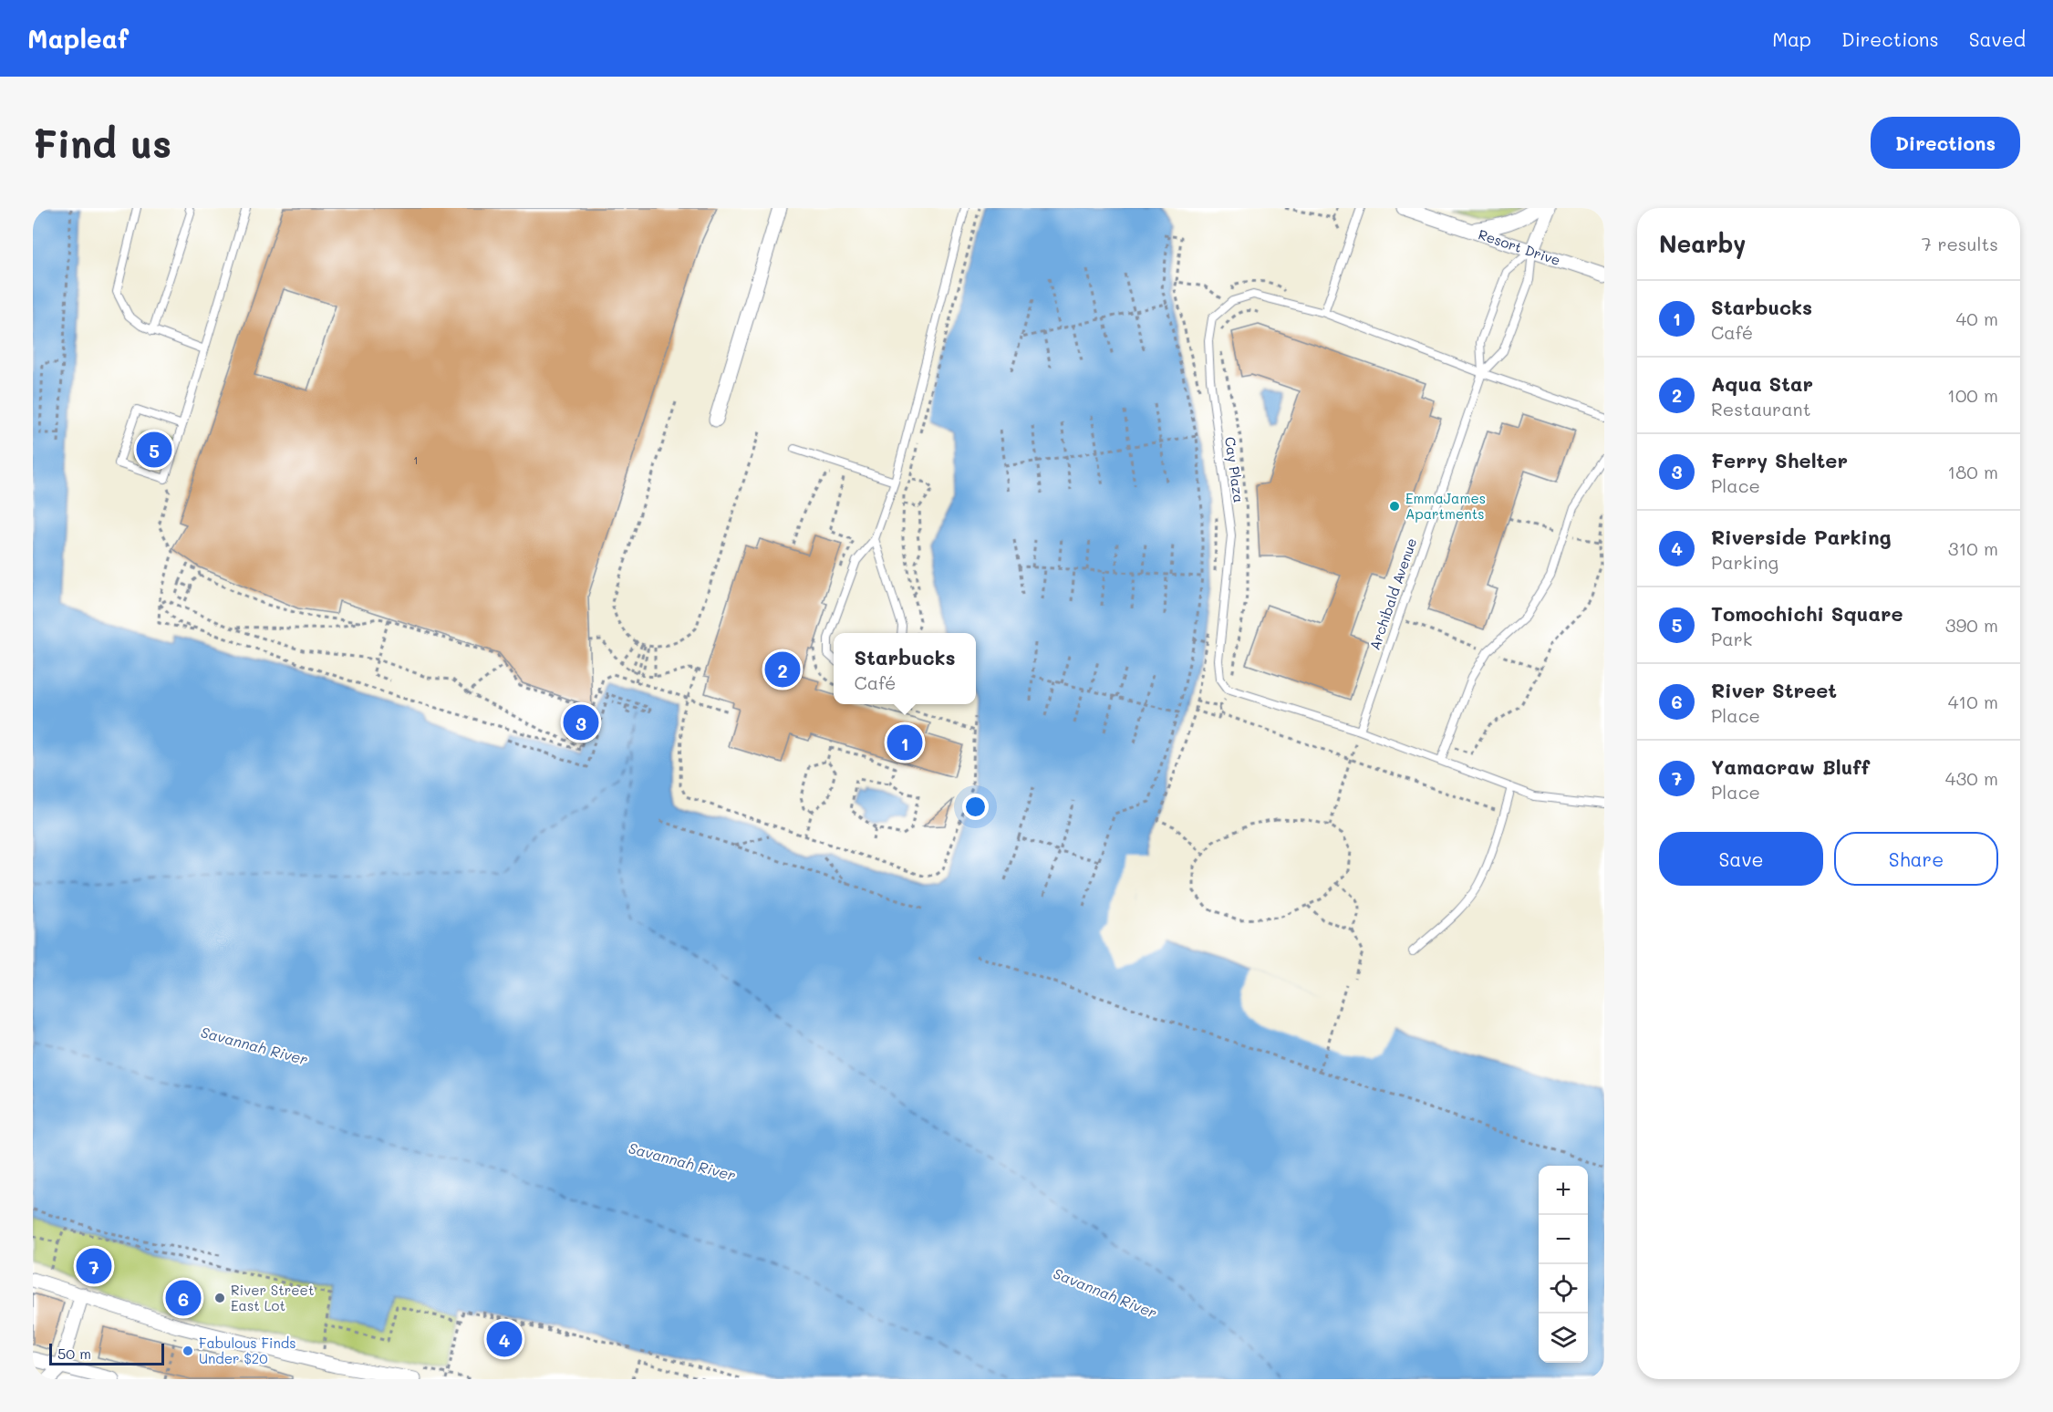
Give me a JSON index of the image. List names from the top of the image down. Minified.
{"streets":{"street":["Resort Drive"],"lane":["Cay Plaza","Archibald Avenue"]},"crossings":[["Resort Drive","Archibald Avenue"],["Cay Plaza","Archibald Avenue"]],"water":["Savannah River"],"places":["EmmaJames Apartments","River Street East Lot","Fabulous Finds Under $20"],"house_numbers":["1"],"scale_bar":"50 m","page":{"header":"Mapleaf","nav":["Map","Directions","Saved"],"buttons":["Directions",["Save","Share"]],"title":"Find us","heading":["Nearby","7 results"],"list":[{"mark":"1","name":"Starbucks","note":"Café","value":"40 m"},{"mark":"2","name":"Aqua Star","note":"Restaurant","value":"100 m"},{"mark":"3","name":"Ferry Shelter","note":"Place","value":"180 m"},{"mark":"4","name":"Riverside Parking","note":"Parking","value":"310 m"},{"mark":"5","name":"Tomochichi Square","note":"Park","value":"390 m"},{"mark":"6","name":"River Street","note":"Place","value":"410 m"},{"mark":"7","name":"Yamacraw Bluff","note":"Place","value":"430 m"}],"pins":["5","2","3","1","7","6","4"],"popup":["Starbucks","Café"],"map_buttons":["+","−"],"scale":"50 m"}}
